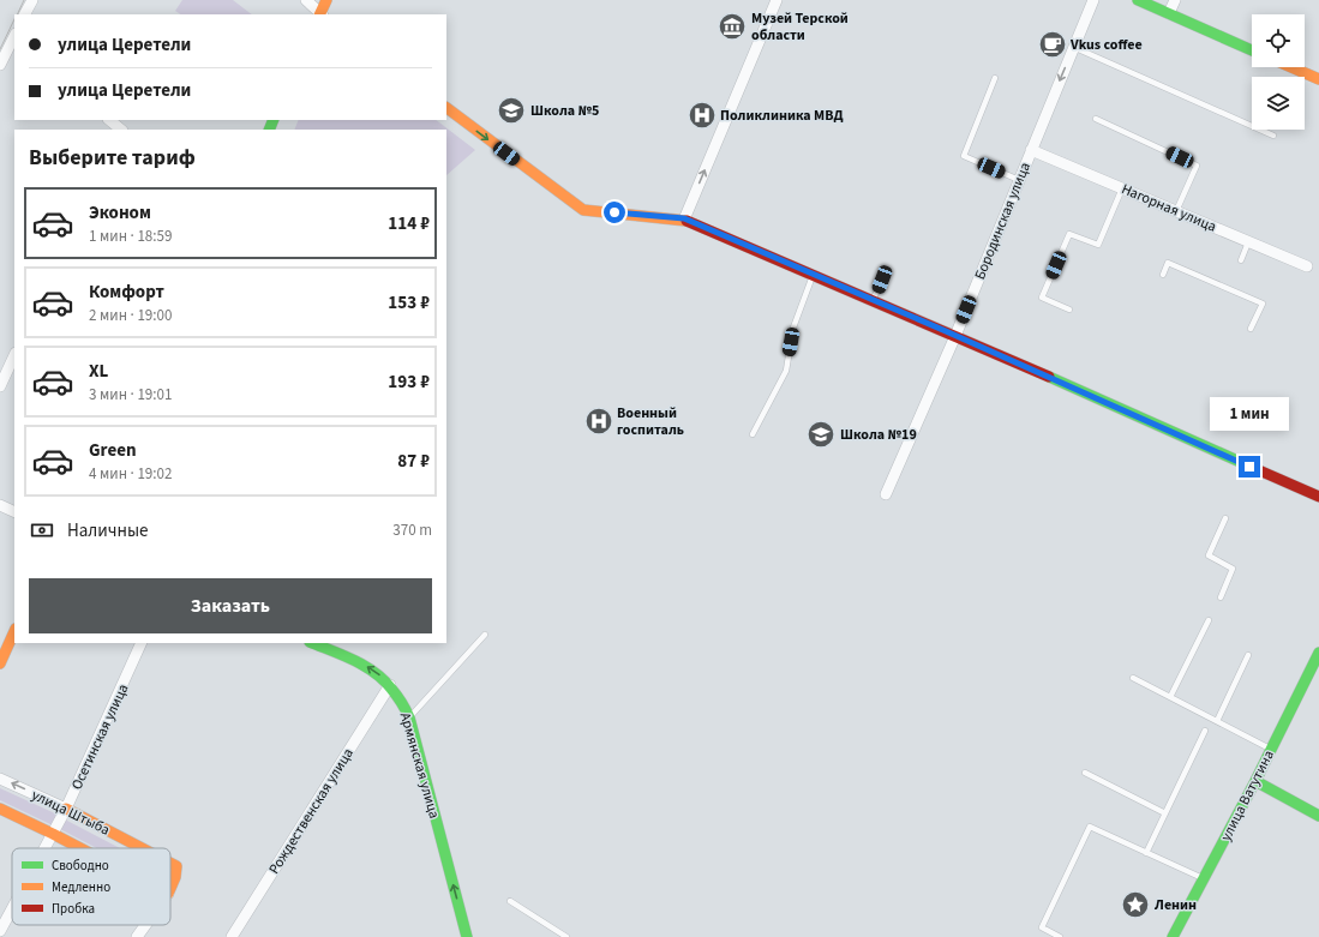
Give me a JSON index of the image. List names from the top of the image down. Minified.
{"streets":{"street":["Нагорная улица","Бородинская улица","Осетинская улица","Армянская улица","улица Ватутина","Рождественская улица","улица Штыба"]},"crossings":[["Нагорная улица","Бородинская улица"],["Осетинская улица","улица Штыба"],["Армянская улица","Рождественская улица"]],"one_way":["Армянская улица"],"places":{"museum":["Музей Терской области"],"cafe":["Vkus coffee"],"school or university":["Школа №5","Школа №19"],"hospital":["Поликлиника МВД","Военный госпиталь"],"place":["Ленин"]},"legend":["Свободно","Медленно","Пробка"],"page":{"banner":["улица Церетели","улица Церетели"],"heading":"Выберите тариф","list":[{"name":"Эконом","note":"1 мин · 18:59","value":"114 ₽"},{"name":"Комфорт","note":"2 мин · 19:00","value":"153 ₽"},{"name":"XL","note":"3 мин · 19:01","value":"193 ₽"},{"name":"Green","note":"4 мин · 19:02","value":"87 ₽"}],"bubble":"1 мин","pay":["Наличные","370 m"],"buttons":"Заказать"}}
